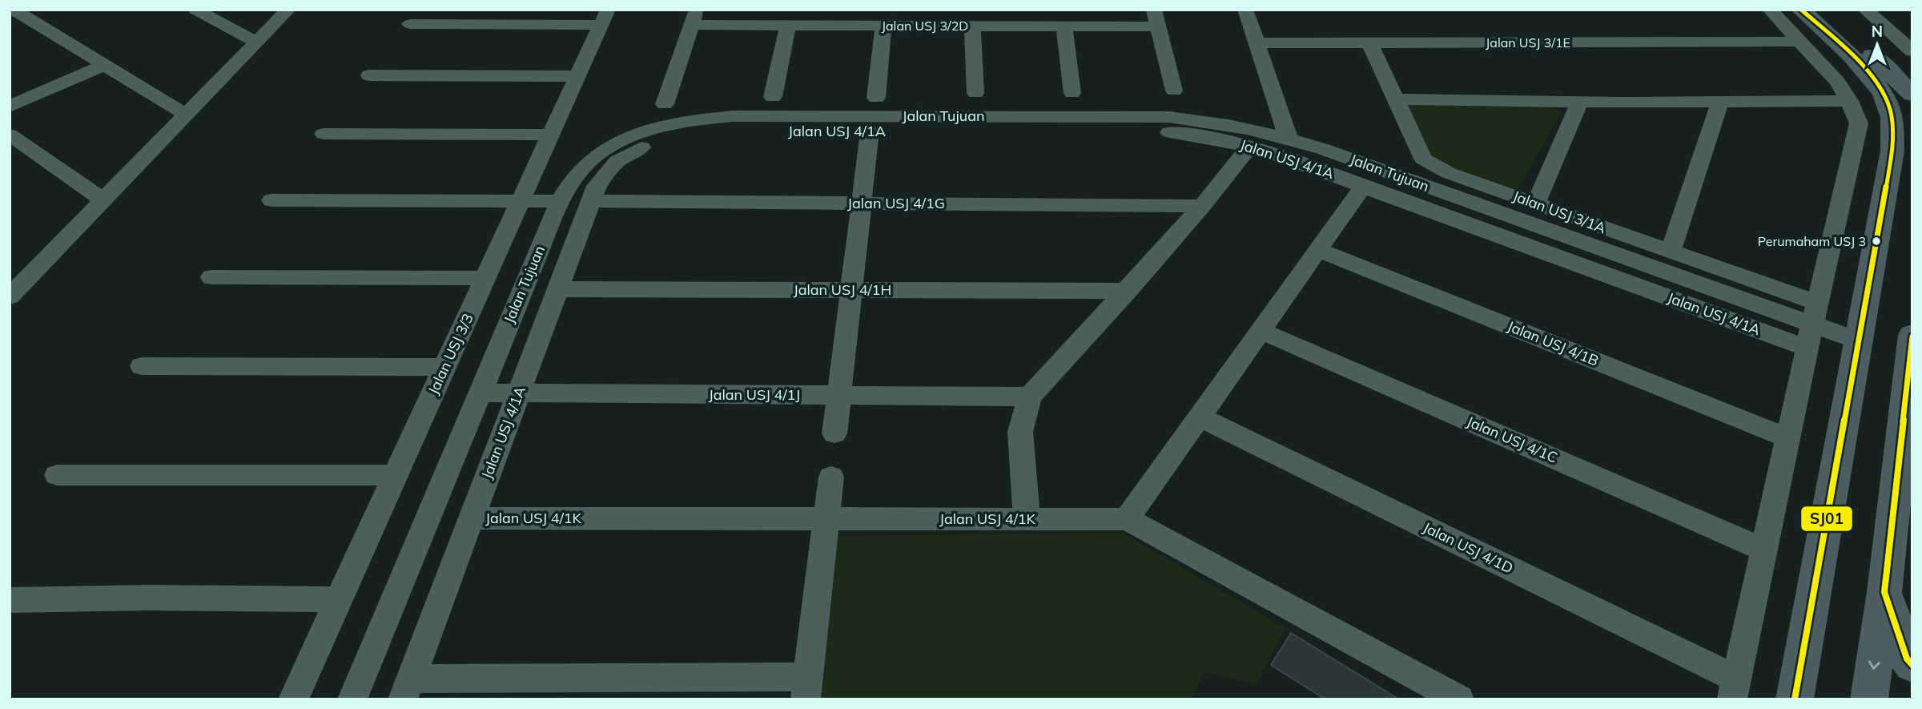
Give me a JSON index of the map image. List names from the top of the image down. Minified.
{"streets":{"street":["Jalan USJ 3/2D","Jalan USJ 3/1E","Jalan Tujuan","Jalan USJ 4/1A","Jalan USJ 4/1G","Jalan USJ 3/1A","Jalan USJ 4/1H","Jalan USJ 4/1B","Jalan USJ 3/3","Jalan USJ 4/1J","Jalan USJ 4/1C","Jalan USJ 4/1K","Jalan USJ 4/1D"]},"crossings":[["Jalan USJ 3/1E","Jalan USJ 3/1A"],["Jalan Tujuan","Jalan USJ 4/1A"],["Jalan Tujuan","Jalan USJ 3/1A"],["Jalan Tujuan","Jalan USJ 4/1J"],["Jalan USJ 4/1A","Jalan USJ 4/1G"],["Jalan USJ 4/1A","Jalan USJ 3/1A"],["Jalan USJ 4/1A","Jalan USJ 4/1H"],["Jalan USJ 4/1A","Jalan USJ 4/1J"],["Jalan USJ 4/1A","Jalan USJ 4/1K"]],"places":["Perumaham USJ 3"],"lines":["transit line SJ01"],"north":"top"}
